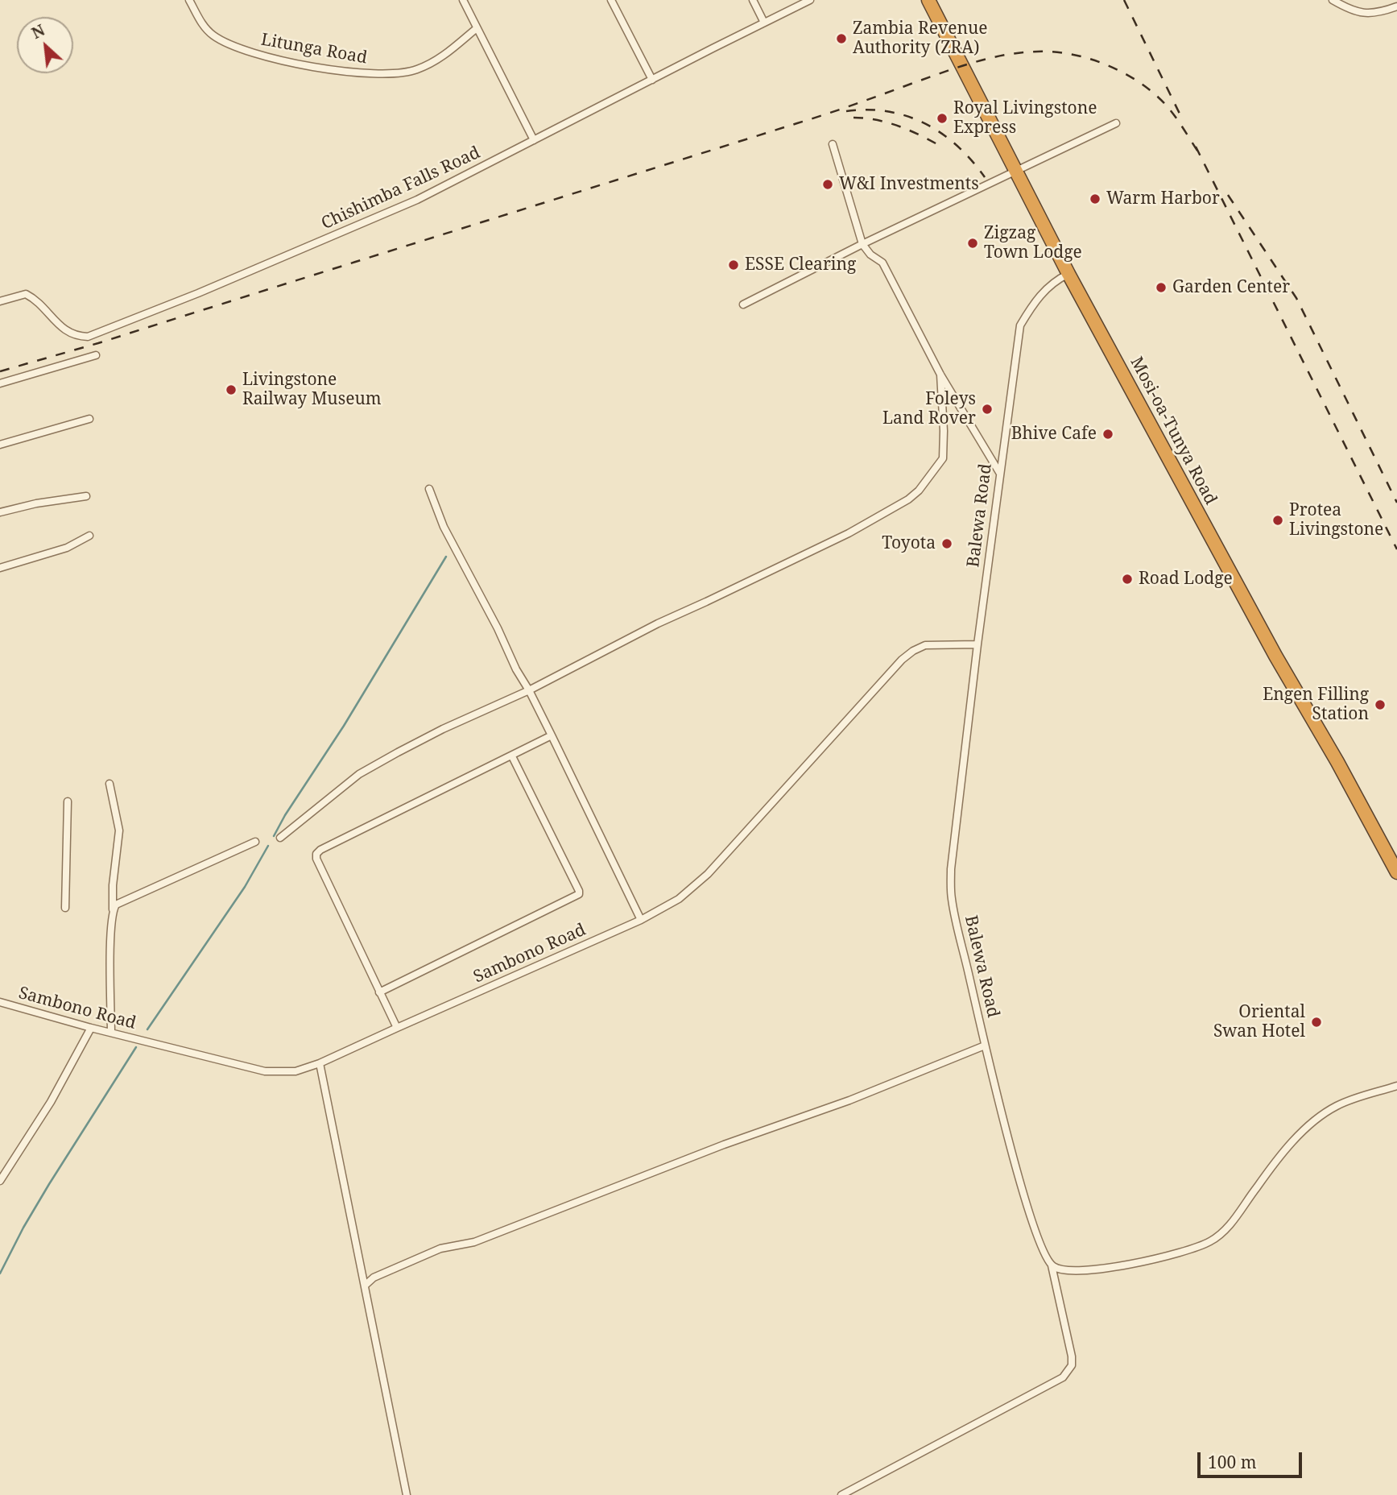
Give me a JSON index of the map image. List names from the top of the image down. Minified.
{"streets":{"highway":["Mosi-oa-Tunya Road"],"street":["Litunga Road","Chishimba Falls Road","Balewa Road","Sambono Road"]},"crossings":[["Mosi-oa-Tunya Road","Balewa Road"],["Balewa Road","Sambono Road"]],"places":["Zambia Revenue Authority (ZRA)","Royal Livingstone Express","W&I Investments","Warm Harbor","Zigzag Town Lodge","ESSE Clearing","Garden Center","Livingstone Railway Museum","Foleys Land Rover","Bhive Cafe","Protea Livingstone","Toyota","Road Lodge","Engen Filling Station","Oriental Swan Hotel"],"scale_bar":"100 m","north":"top left"}
